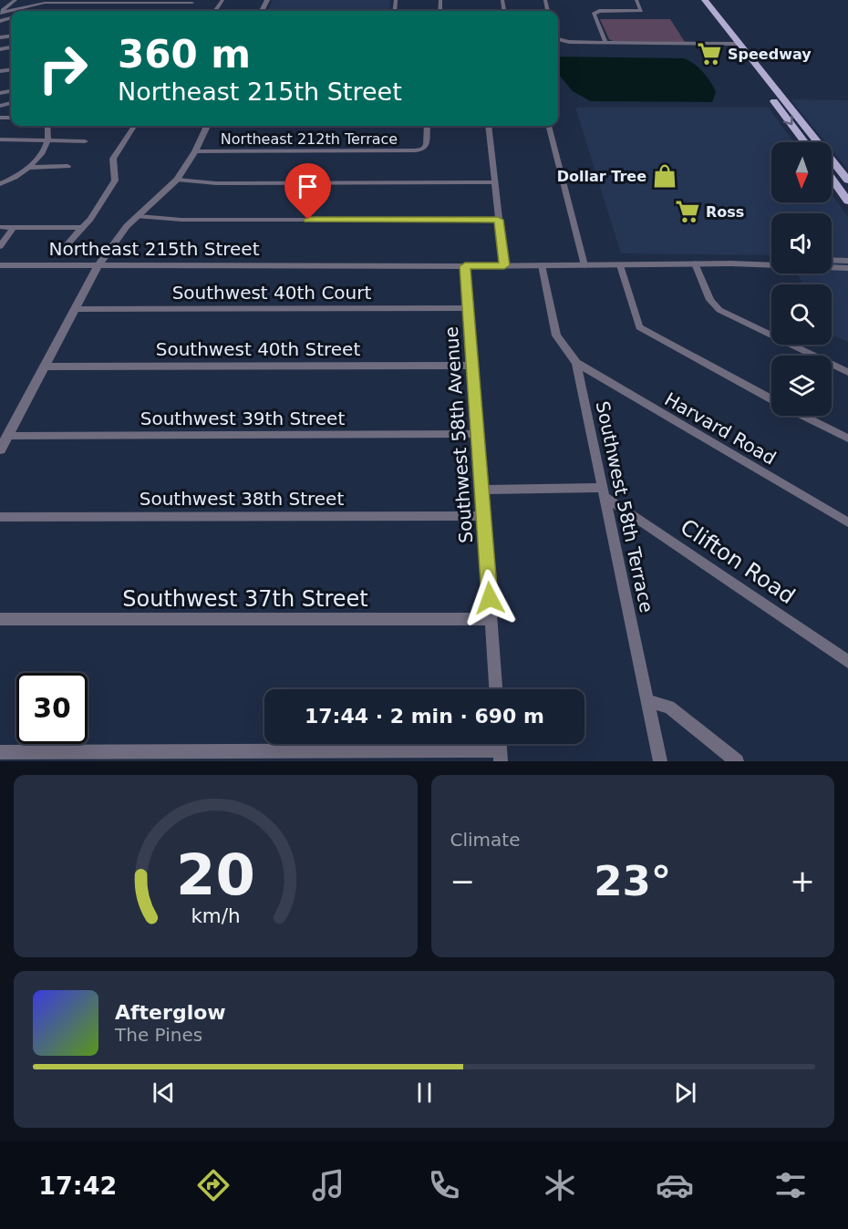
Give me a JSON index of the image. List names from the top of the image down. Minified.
{"streets":{"street":["Northeast 212th Terrace","Northeast 215th Street","Southwest 40th Court","Southwest 40th Street","Southwest 39th Street","Harvard Road","Southwest 58th Avenue","Southwest 38th Street","Southwest 58th Terrace","Clifton Road","Southwest 37th Street"]},"crossings":[["Northeast 215th Street","Southwest 58th Avenue"],["Northeast 215th Street","Southwest 58th Terrace"],["Southwest 40th Court","Southwest 58th Avenue"],["Southwest 40th Street","Southwest 58th Avenue"],["Southwest 39th Street","Southwest 58th Avenue"],["Harvard Road","Southwest 58th Terrace"],["Southwest 58th Avenue","Southwest 38th Street"],["Southwest 58th Avenue","Southwest 37th Street"],["Southwest 58th Terrace","Clifton Road"]],"places":{"supermarket":["Speedway","Ross"],"shop":["Dollar Tree"]},"north":"bottom","page":{"turn":["360 m","Northeast 215th Street"],"limit":"30","trip":"17:44 · 2 min · 690 m","tile":"Climate","heat":["−","23°","+"],"song":["Afterglow","The Pines"],"tabs":"17:42","gauge":["20","km/h"]}}
